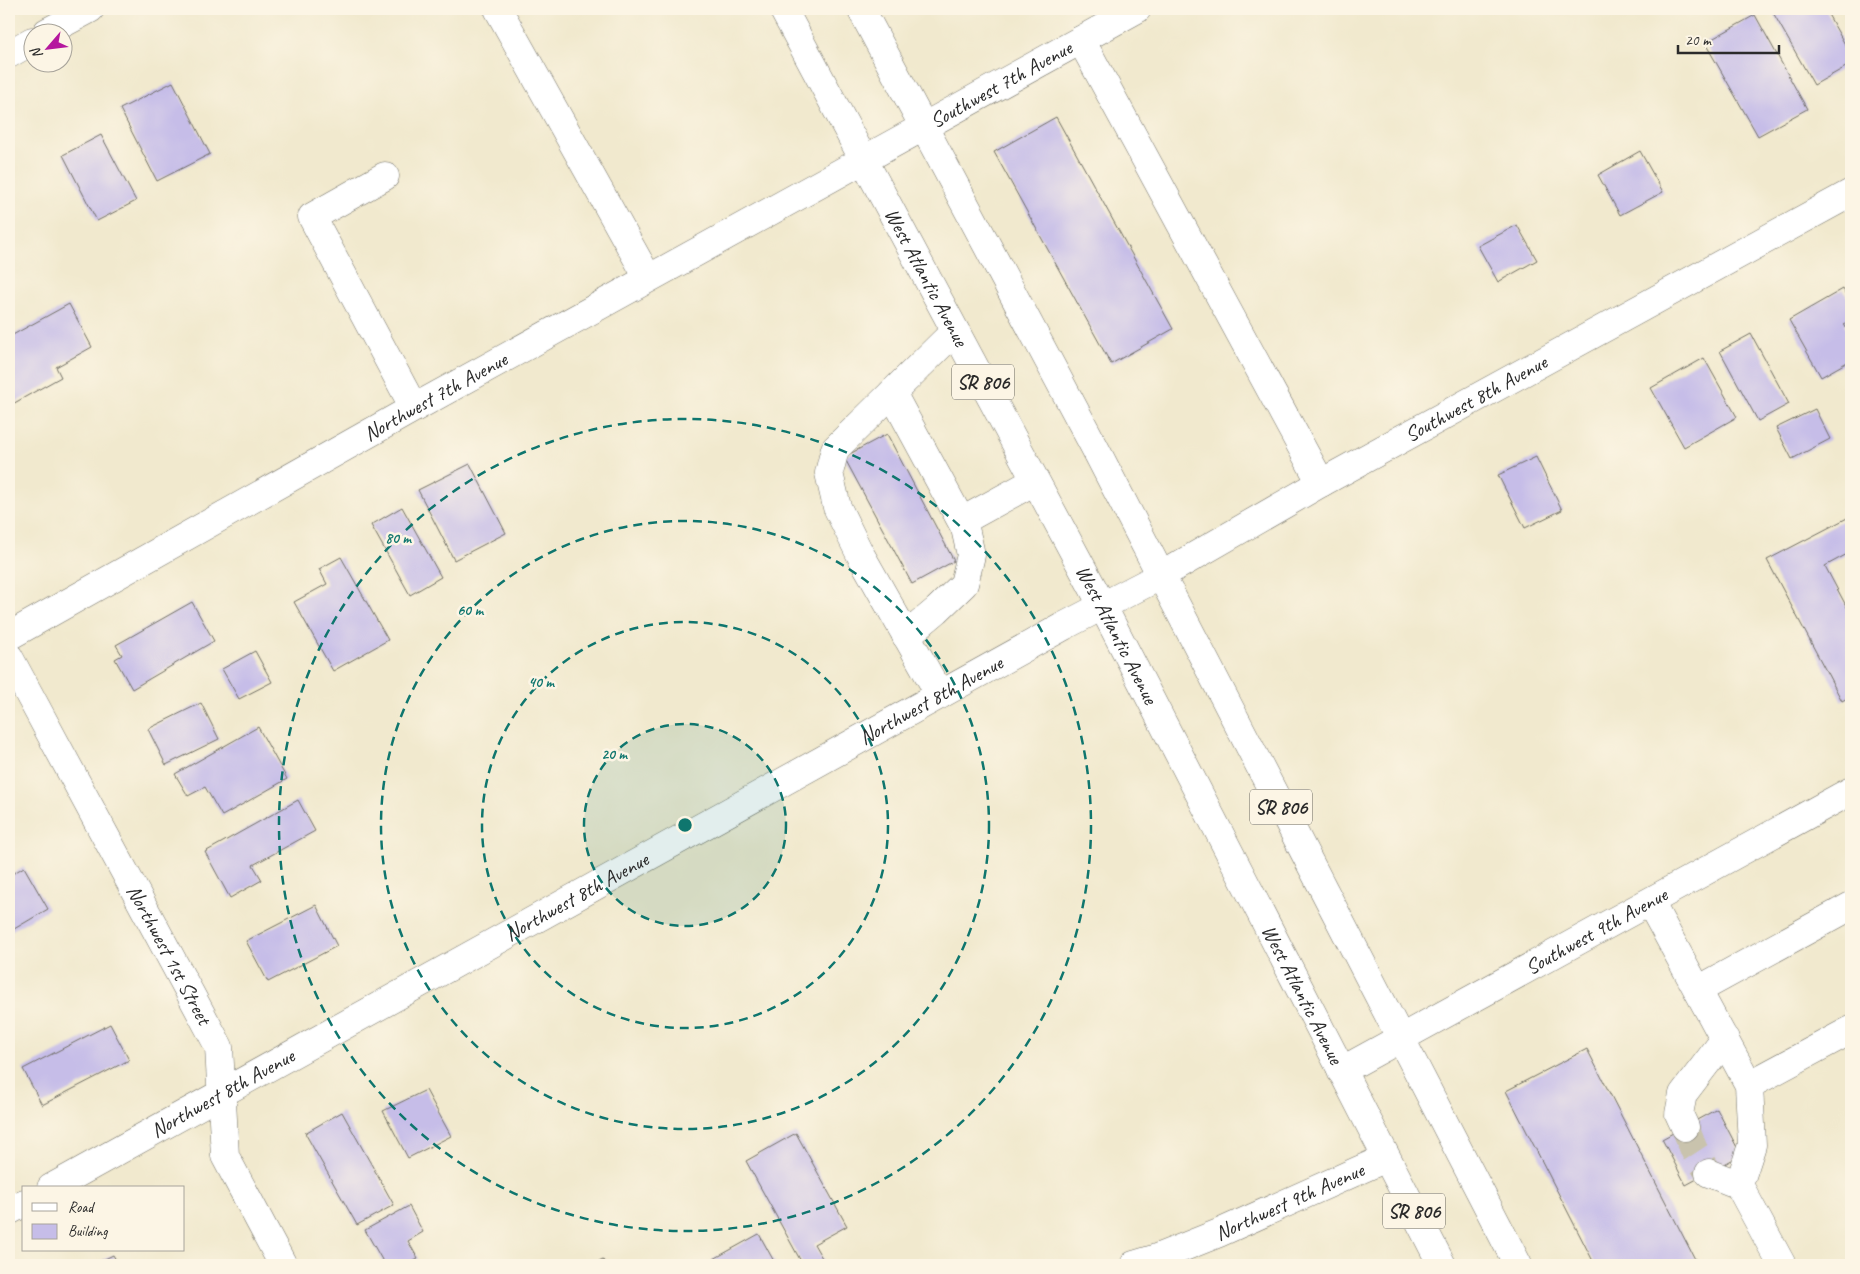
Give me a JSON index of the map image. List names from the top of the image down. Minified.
{"streets":{"street":["Southwest 7th Avenue","West Atlantic Avenue","SR 806","Northwest 7th Avenue","Southwest 8th Avenue","Northwest 8th Avenue","Southwest 9th Avenue","Northwest 1st Street","Northwest 9th Avenue"]},"crossings":[["Southwest 7th Avenue","West Atlantic Avenue"],["Southwest 7th Avenue","SR 806"],["Southwest 7th Avenue","Northwest 7th Avenue"],["West Atlantic Avenue","Northwest 7th Avenue"],["West Atlantic Avenue","Southwest 8th Avenue"],["West Atlantic Avenue","Northwest 8th Avenue"],["West Atlantic Avenue","Southwest 9th Avenue"],["West Atlantic Avenue","Northwest 9th Avenue"],["SR 806","Southwest 8th Avenue"],["SR 806","Southwest 9th Avenue"],["Southwest 8th Avenue","Northwest 8th Avenue"],["Northwest 8th Avenue","Northwest 1st Street"]],"legend":["Road","Building"],"scale_bar":"20 m","north":"bottom left","rings":["80 m","60 m","40 m","20 m"]}
